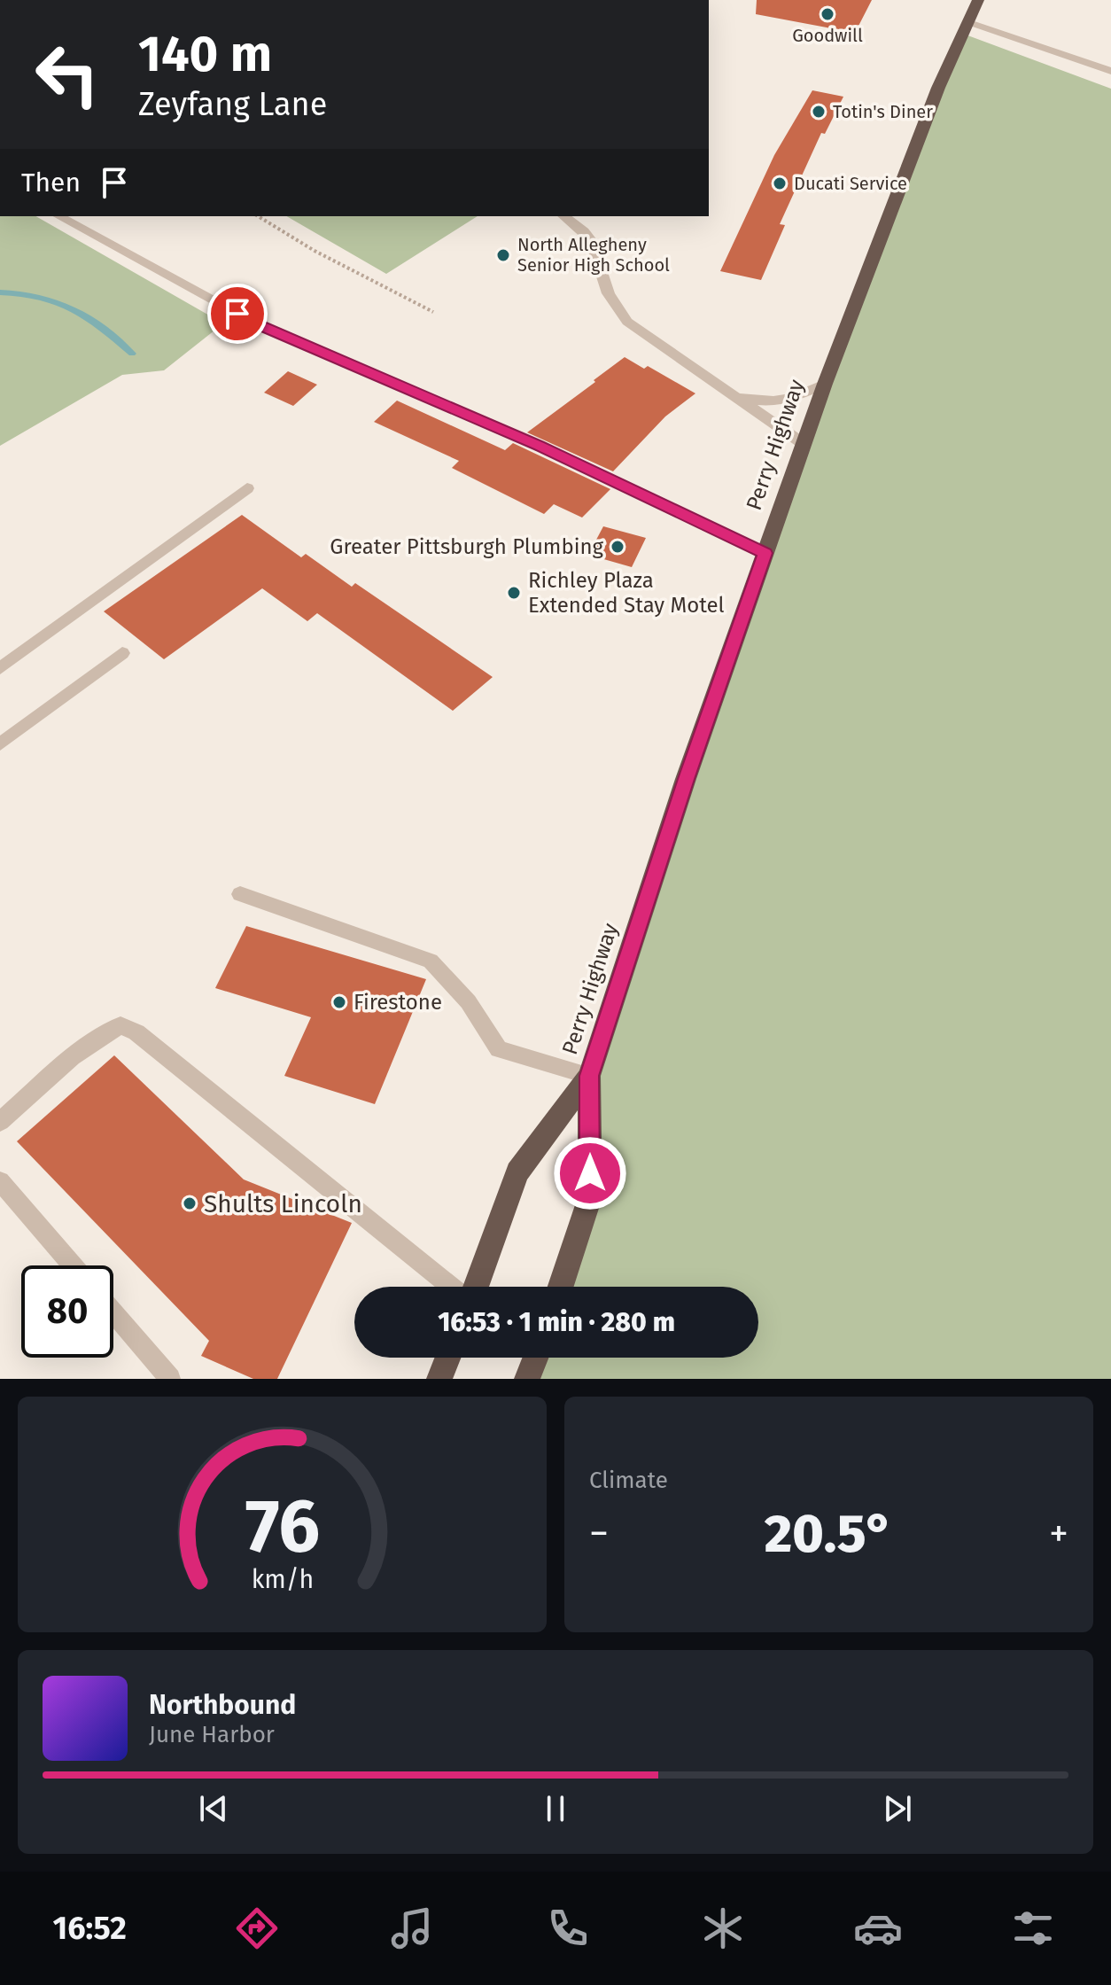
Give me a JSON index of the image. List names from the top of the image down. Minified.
{"streets":{"highway":["Perry Highway"]},"places":["Goodwill","Totin's Diner","Ducati Service","North Allegheny Senior High School","Greater Pittsburgh Plumbing","Richley Plaza Extended Stay Motel","Firestone","Shults Lincoln"],"page":{"turn":["140 m","Zeyfang Lane"],"then":"Then","limit":"80","trip":"16:53 · 1 min · 280 m","tile":"Climate","heat":["−","20.5°","+"],"song":["Northbound","June Harbor"],"tabs":"16:52","gauge":["76","km/h"]}}
